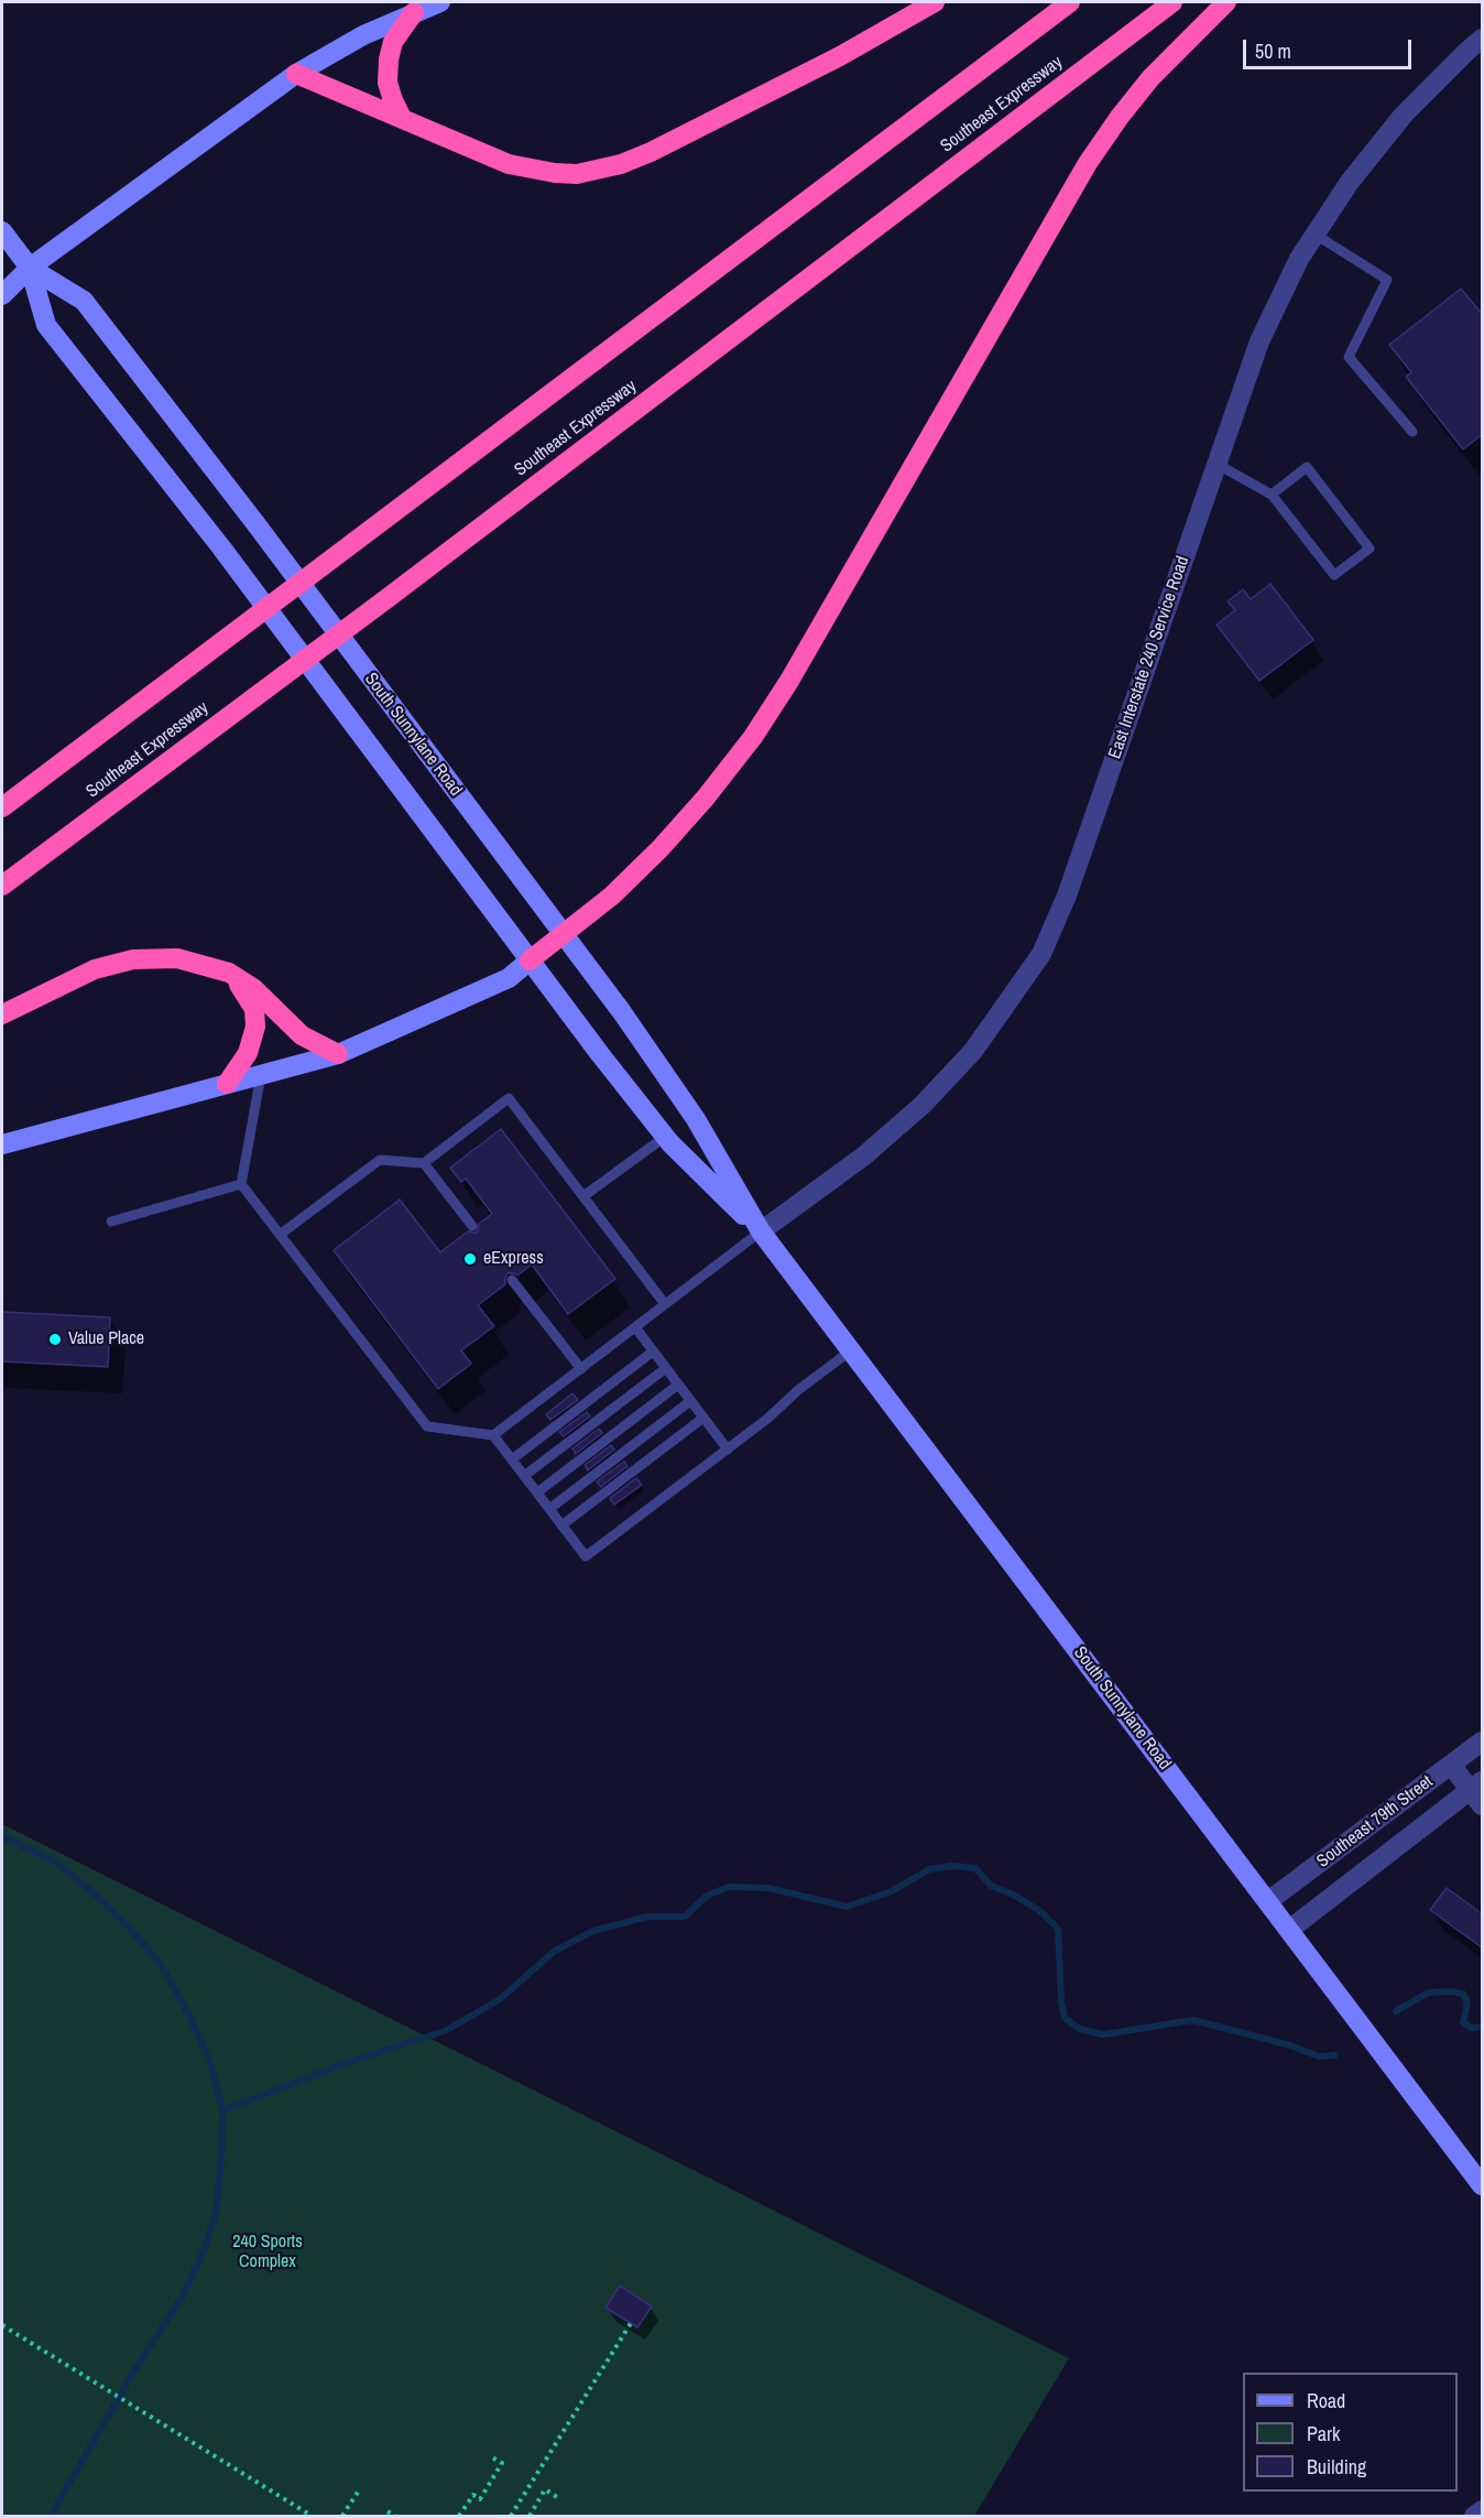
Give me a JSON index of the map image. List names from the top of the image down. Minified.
{"streets":{"highway":["Southeast Expressway"],"main road":["South Sunnylane Road"],"street":["East Interstate 240 Service Road","Southeast 79th Street"]},"crossings":[["East Interstate 240 Service Road","South Sunnylane Road"],["South Sunnylane Road","Southeast 79th Street"]],"parks":["240 Sports Complex"],"places":["eExpress","Value Place"],"legend":["Road","Park","Building"],"scale_bar":"50 m"}
